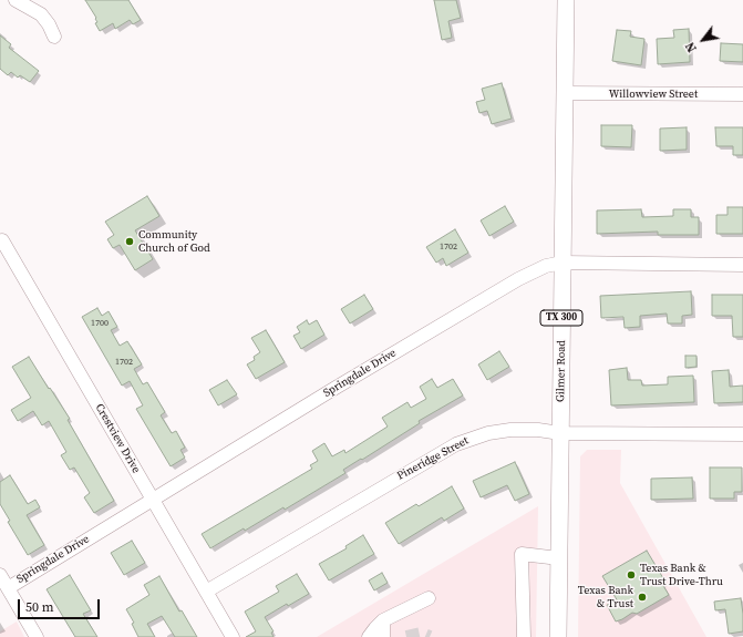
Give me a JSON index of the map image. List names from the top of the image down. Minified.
{"streets":{"main road":["TX 300","Gilmer Road"],"street":["Willowview Street","Springdale Drive","Crestview Drive","Pineridge Street"]},"crossings":[["Willowview Street","Gilmer Road"],["Gilmer Road","Springdale Drive"],["Gilmer Road","Pineridge Street"],["Springdale Drive","Crestview Drive"],["Crestview Drive","Pineridge Street"]],"places":["Community Church of God","Texas Bank & Trust Drive-Thru","Texas Bank & Trust"],"house_numbers":["1702","1700","1702"],"scale_bar":"50 m","north":"bottom left"}
